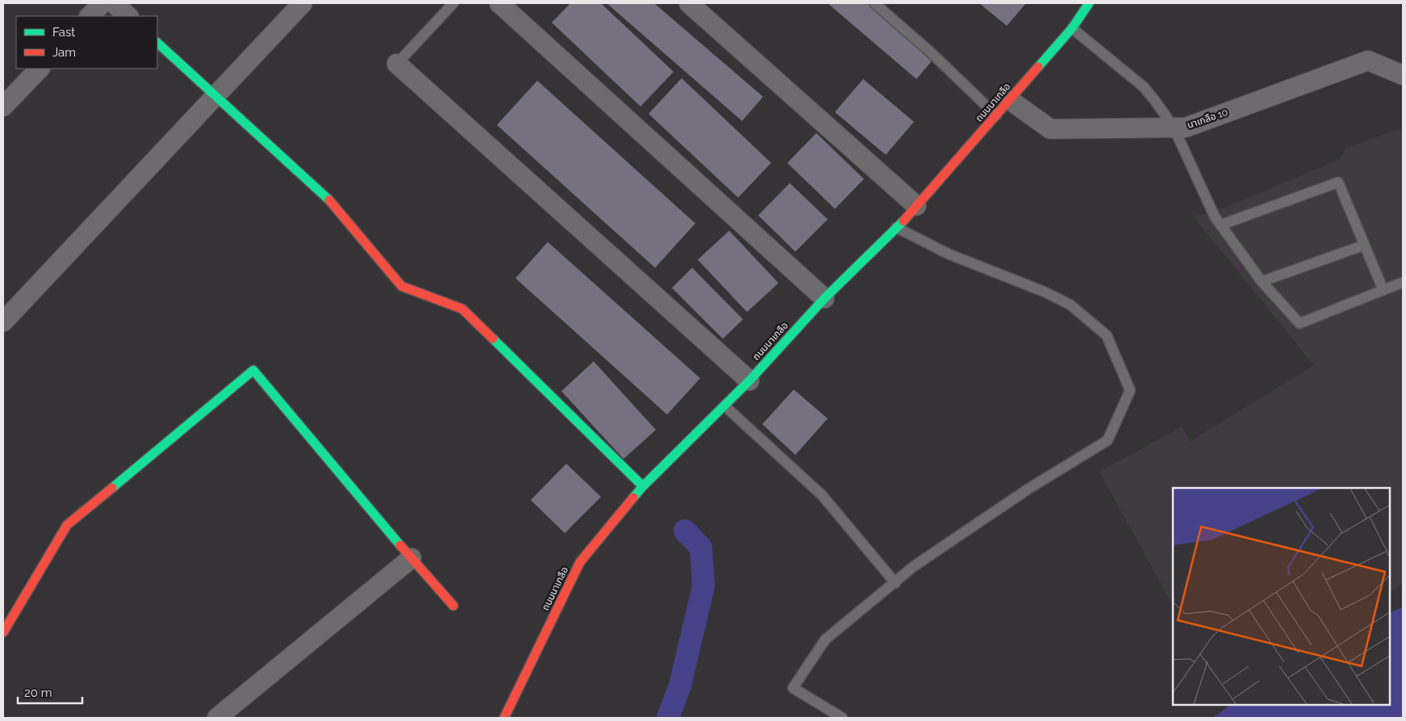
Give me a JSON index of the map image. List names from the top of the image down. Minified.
{"streets":{"street":["ถนนนาเกลือ","นาเกลือ 10"]},"crossings":[["ถนนนาเกลือ","นาเกลือ 10"]],"legend":["Fast","Jam"],"scale_bar":"20 m"}
